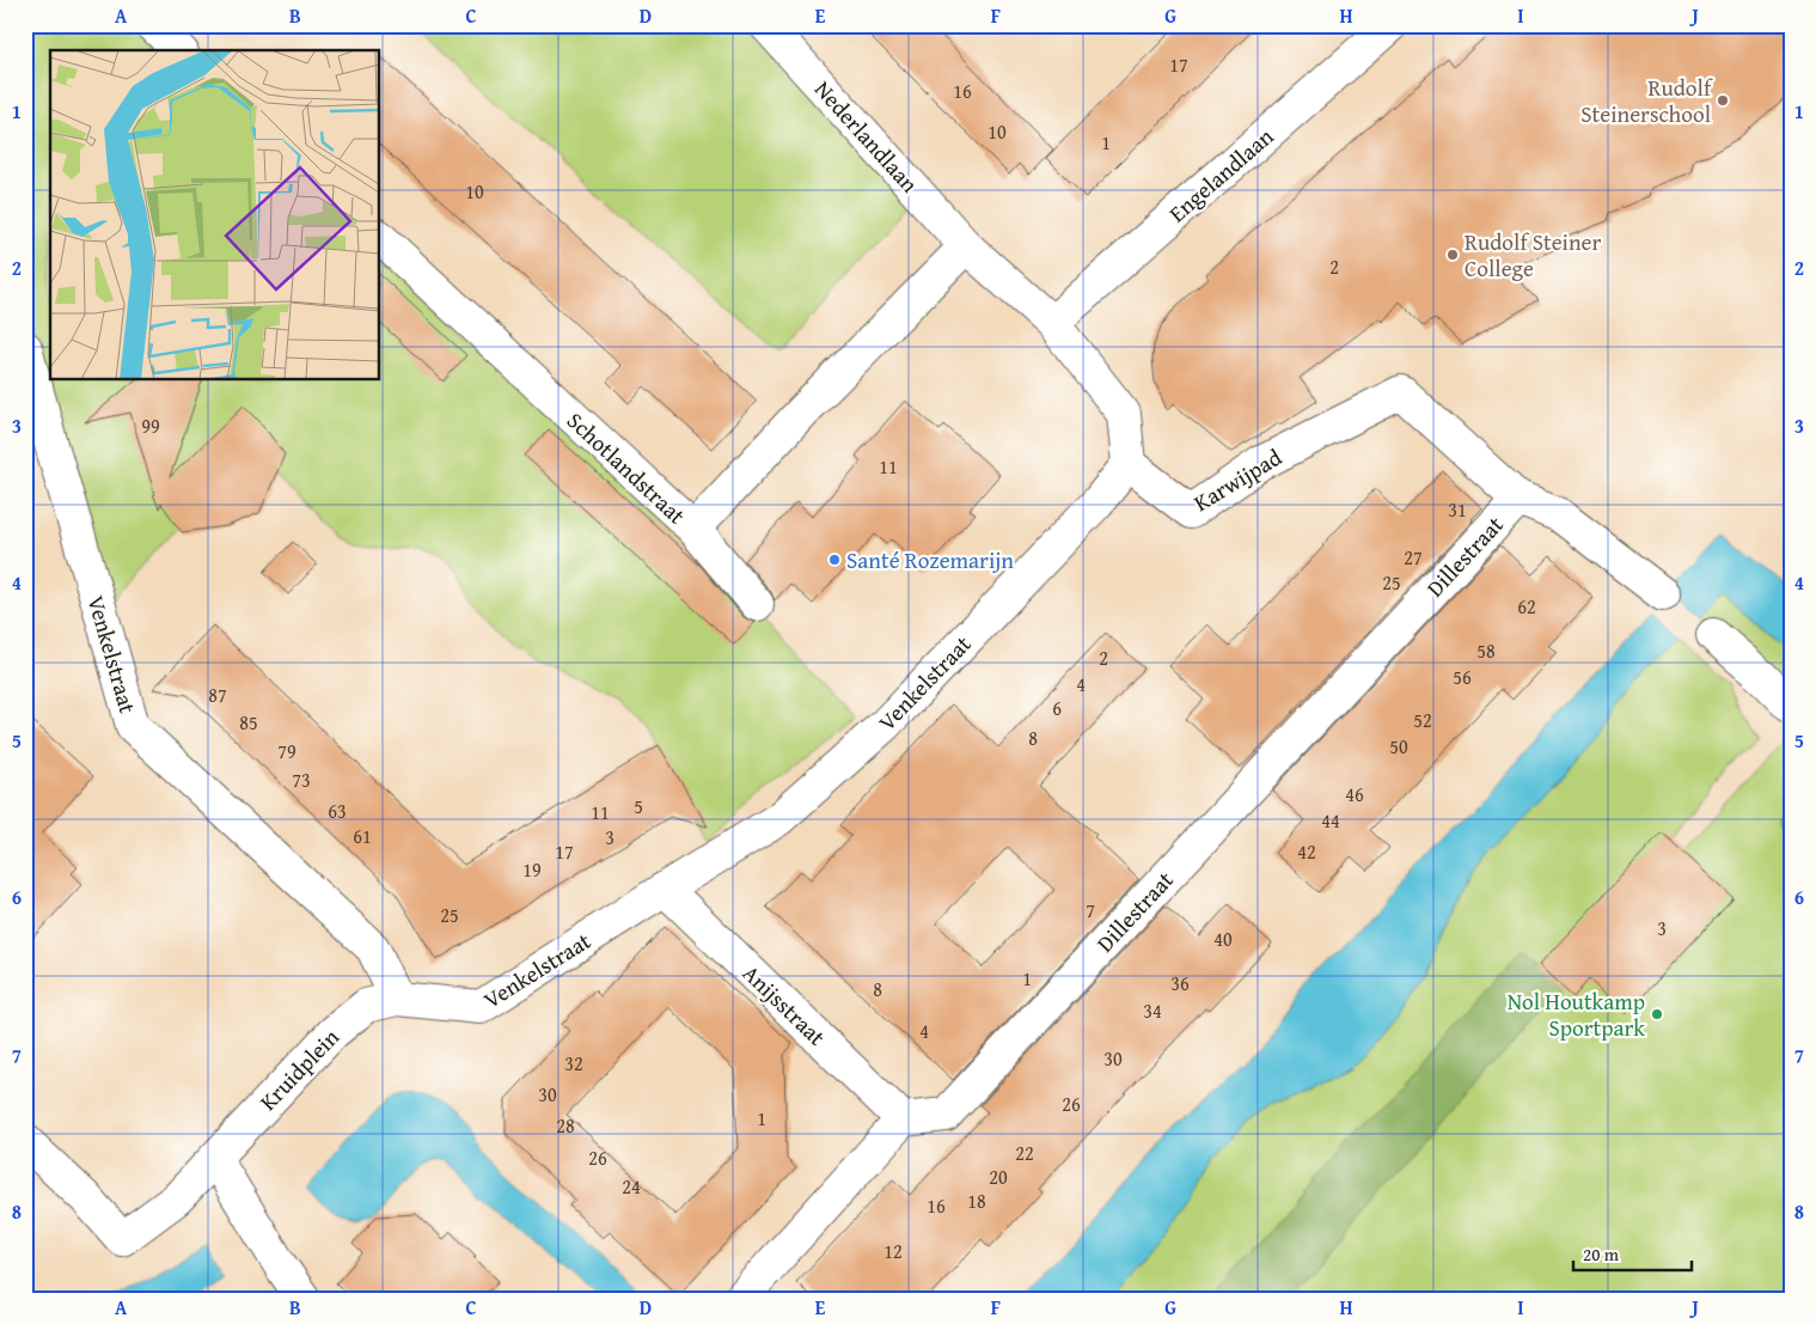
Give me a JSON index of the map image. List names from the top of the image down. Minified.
{"streets":{"street":["Nederlandlaan","Engelandlaan","Schotlandstraat","Karwijpad","Dillestraat","Venkelstraat","Anijsstraat","Kruidplein"]},"crossings":[["Nederlandlaan","Schotlandstraat"],["Karwijpad","Dillestraat"],["Karwijpad","Venkelstraat"],["Dillestraat","Anijsstraat"],["Venkelstraat","Anijsstraat"],["Venkelstraat","Kruidplein"]],"places":["Rudolf Steinerschool","Rudolf Steiner College","Santé Rozemarijn","Nol Houtkamp Sportpark"],"house_numbers":["17","16","10","1","10","2","99","11","31","27","25","62","58","2","56","4","87","6","52","85","8","50","79","73","46","5","63","11","44","61","3","17","42","19","7","25","3","40","1","36","8","34","4","30","32","30","26","1","28","22","26","20","24","18","16","12"],"scale_bar":"20 m","grid":{"columns":["A","B","C","D","E","F","G","H","I","J"],"rows":["1","2","3","4","5","6","7","8"]}}
